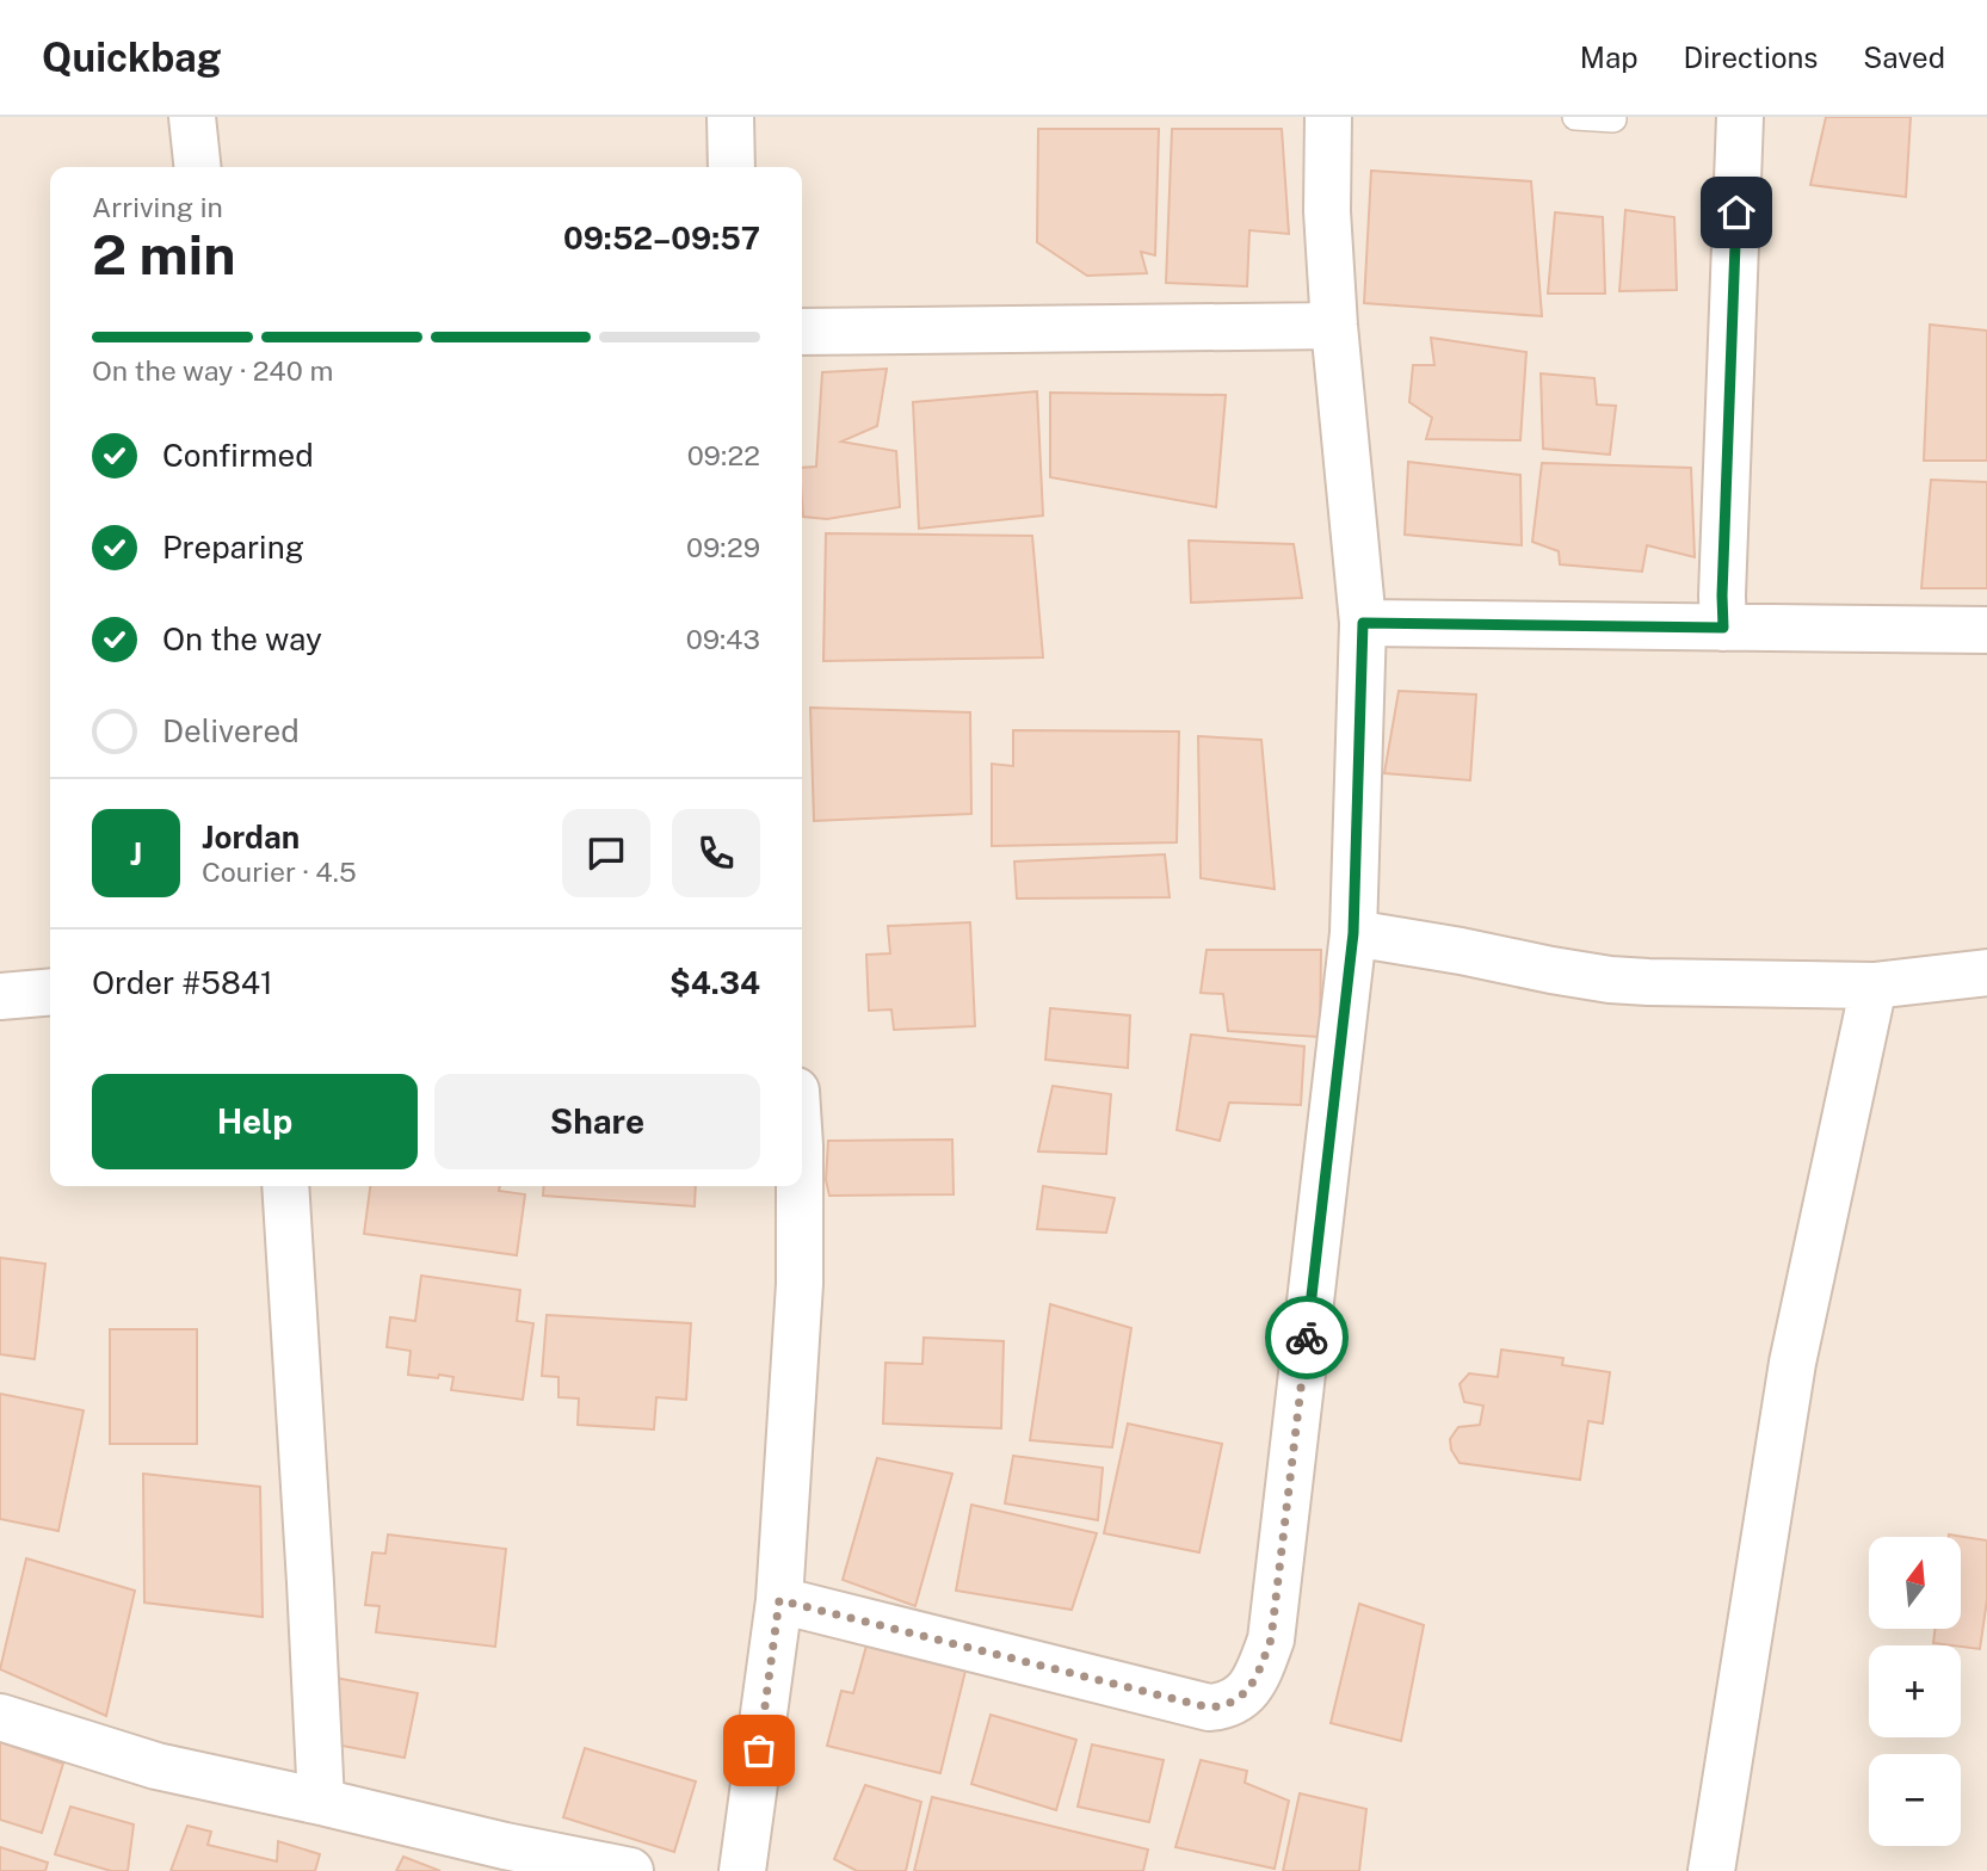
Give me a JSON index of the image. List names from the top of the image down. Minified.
{"north":"top","page":{"header":"Quickbag","nav":["Map","Directions","Saved"],"heading":["2 min","Arriving in","09:52–09:57"],"panel":["Jordan","Courier · 4.5","Order #5841","$4.34"],"bar":"On the way · 240 m","list":[["Confirmed","09:22"],["Preparing","09:29"],["On the way","09:43"],"Delivered"],"round":"J","buttons":["Help","Share"],"map_buttons":["+","−"]}}
